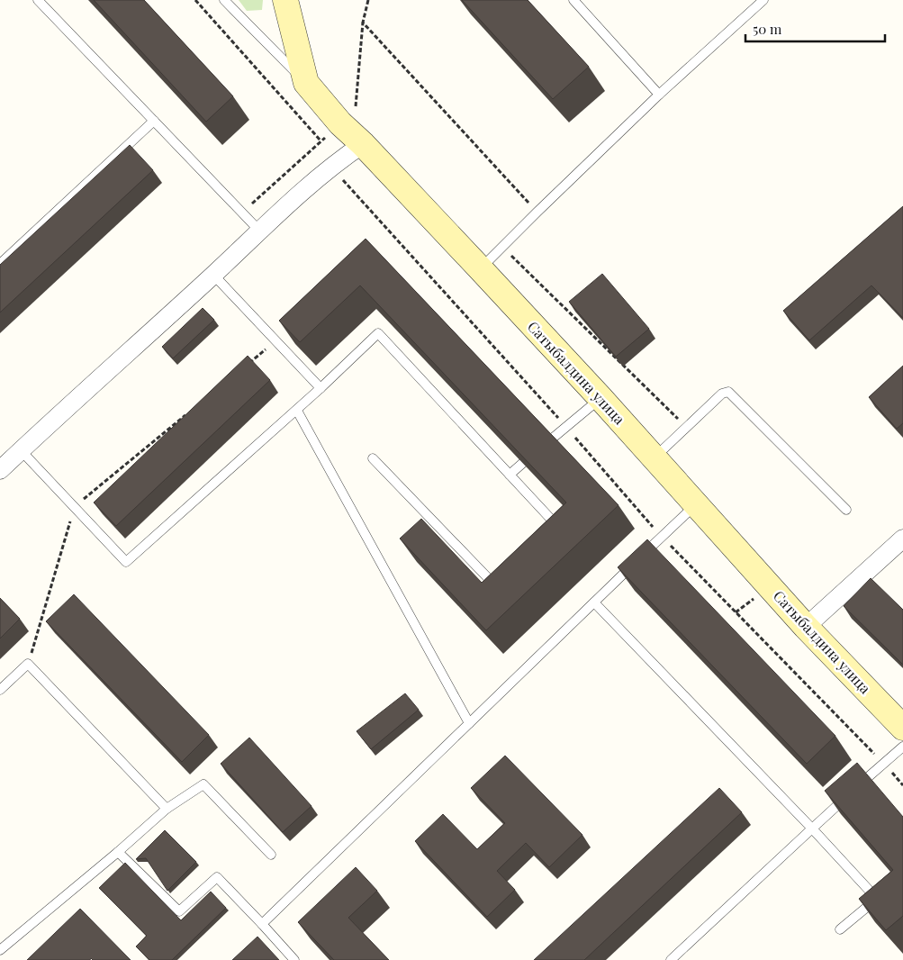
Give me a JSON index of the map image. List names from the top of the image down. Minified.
{"streets":{"street":["Сатыбалдина улица"]},"scale_bar":"50 m"}
